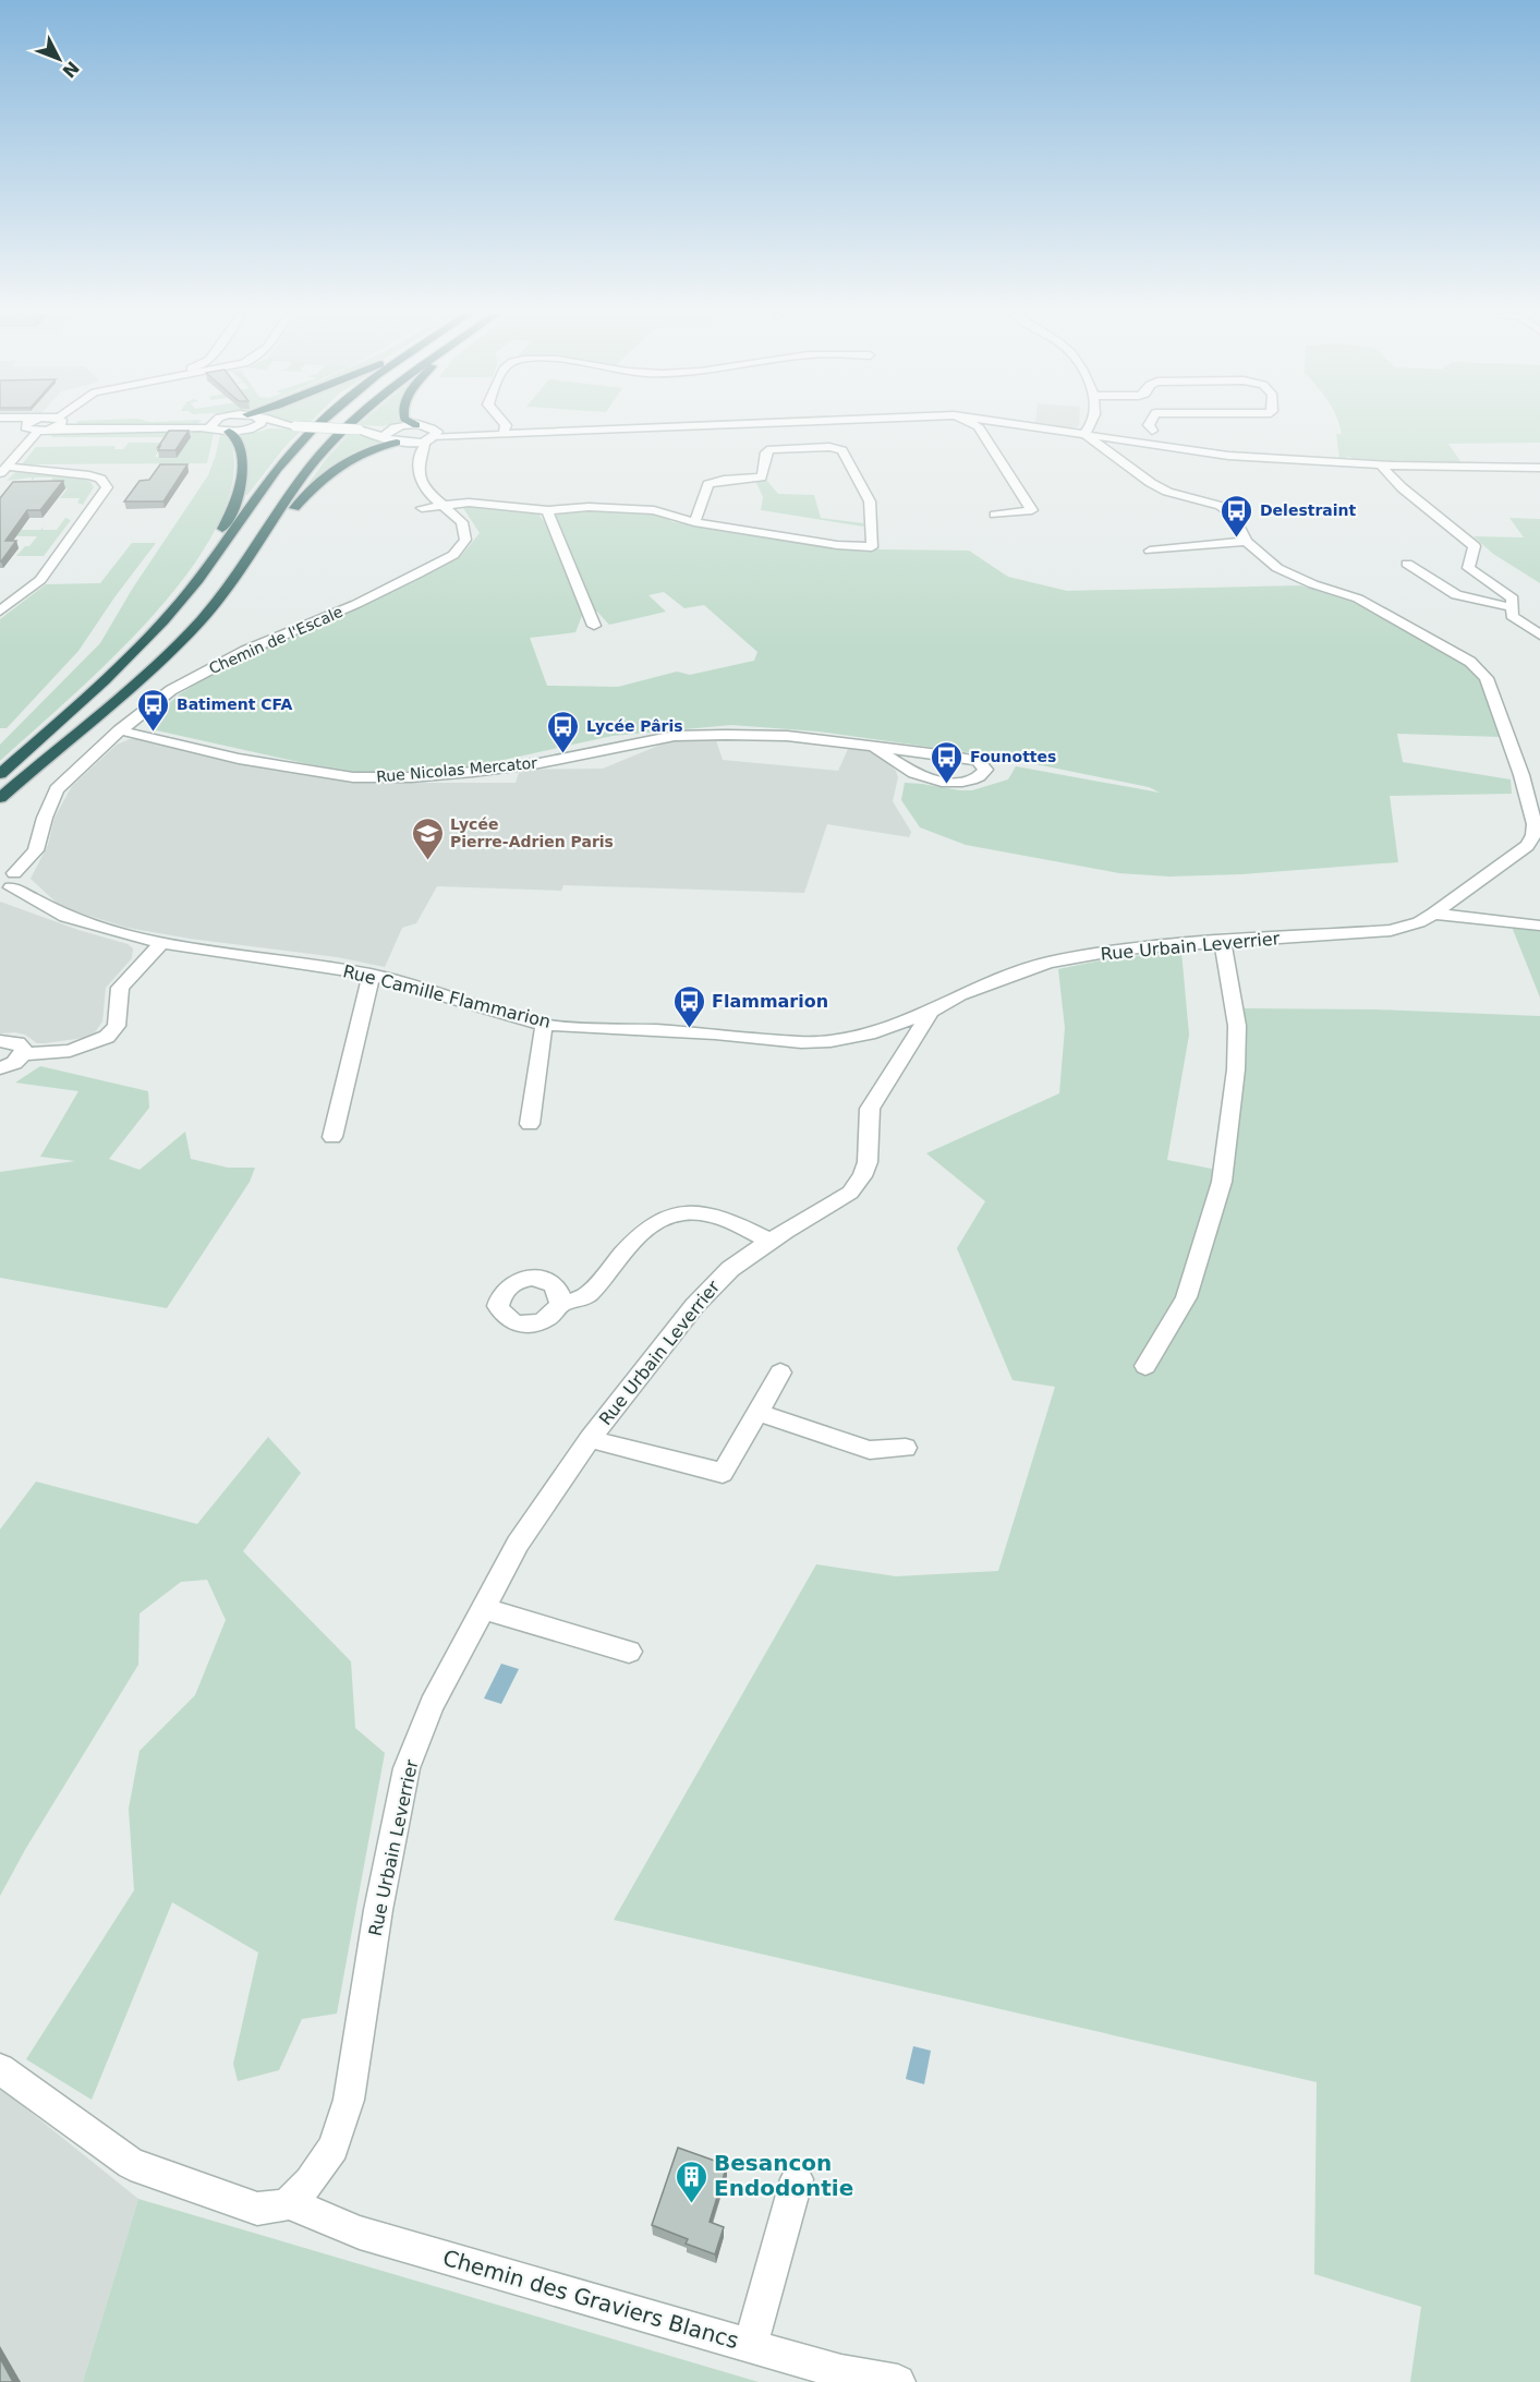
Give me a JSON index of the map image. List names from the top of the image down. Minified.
{"streets":{"street":["Chemin de l'Escale","Rue Nicolas Mercator","Rue Urbain Leverrier","Rue Camille Flammarion","Chemin des Graviers Blancs"]},"crossings":[["Chemin de l'Escale","Rue Nicolas Mercator"],["Chemin de l'Escale","Rue Camille Flammarion"],["Rue Urbain Leverrier","Rue Camille Flammarion"],["Rue Urbain Leverrier","Chemin des Graviers Blancs"]],"places":{"bus stop":["Delestraint","Batiment CFA","Lycée Pâris","Founottes","Flammarion"],"school or university":["Lycée Pierre-Adrien Paris"],"building":["Besancon Endodontie"]},"north":"bottom right"}
